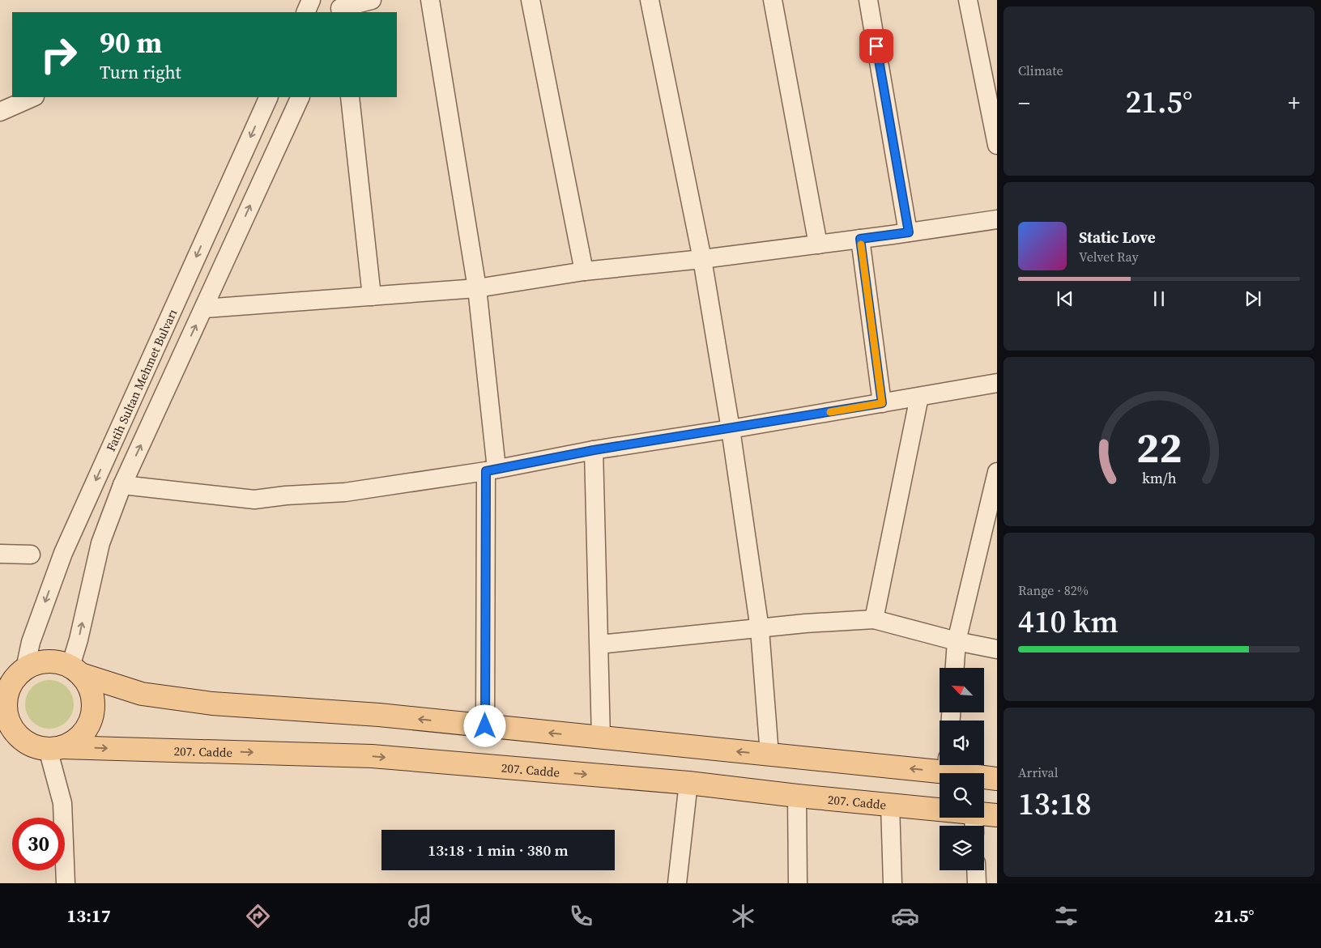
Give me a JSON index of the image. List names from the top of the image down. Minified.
{"streets":{"main road":["207. Cadde"],"street":["Fatih Sultan Mehmet Bulvarı"]},"crossings":[["Fatih Sultan Mehmet Bulvarı","207. Cadde"]],"north":"top left","page":{"tile":["Climate",["Range · 82%","410 km"],["Arrival","13:18"]],"turn":["90 m","Turn right"],"heat":["−","21.5°","+"],"song":["Static Love","Velvet Ray"],"limit":"30","trip":"13:18 · 1 min · 380 m","tabs":["13:17","21.5°"],"gauge":["22","km/h"]}}
